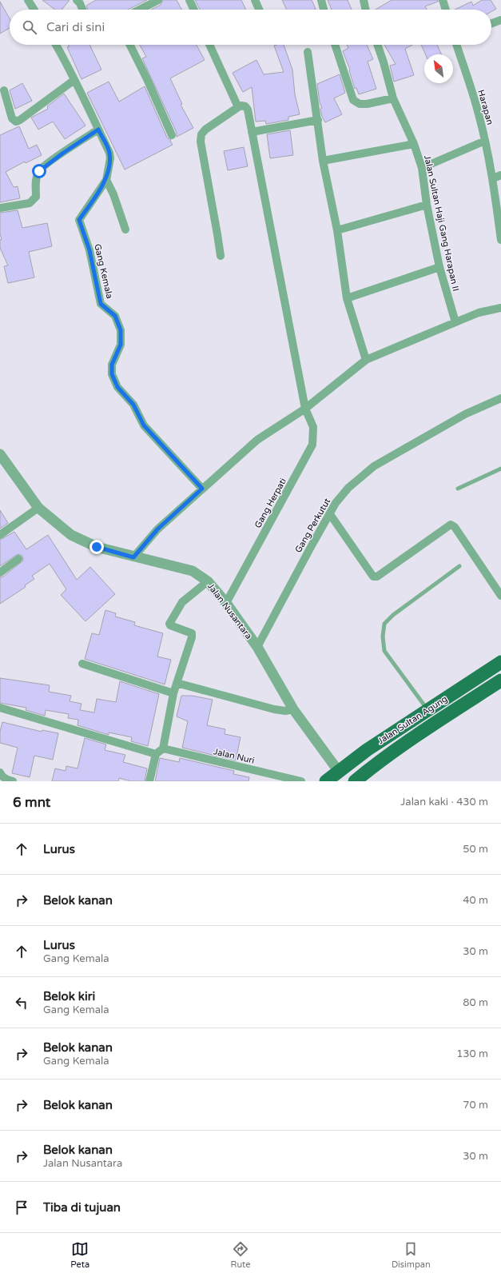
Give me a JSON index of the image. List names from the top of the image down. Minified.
{"streets":{"main road":["Jalan Sultan Agung"],"street":["Harapan","Jalan Sultan Haji Gang Harapan II","Gang Kemala","Gang Herpati","Gang Perkutut","Jalan Nusantara","Jalan Nuri"]},"crossings":[["Gang Herpati","Jalan Nusantara"],["Gang Perkutut","Jalan Nusantara"],["Jalan Nusantara","Jalan Sultan Agung"]],"north":"top left","page":{"search":"Cari di sini","heading":["6 mnt","Jalan kaki · 430 m"],"list":[["Lurus","50 m"],["Belok kanan","40 m"],["Lurus","Gang Kemala","30 m"],["Belok kiri","Gang Kemala","80 m"],["Belok kanan","Gang Kemala","130 m"],["Belok kanan","70 m"],["Belok kanan","Jalan Nusantara","30 m"],"Tiba di tujuan"],"nav":["Peta","Rute","Disimpan"]}}
